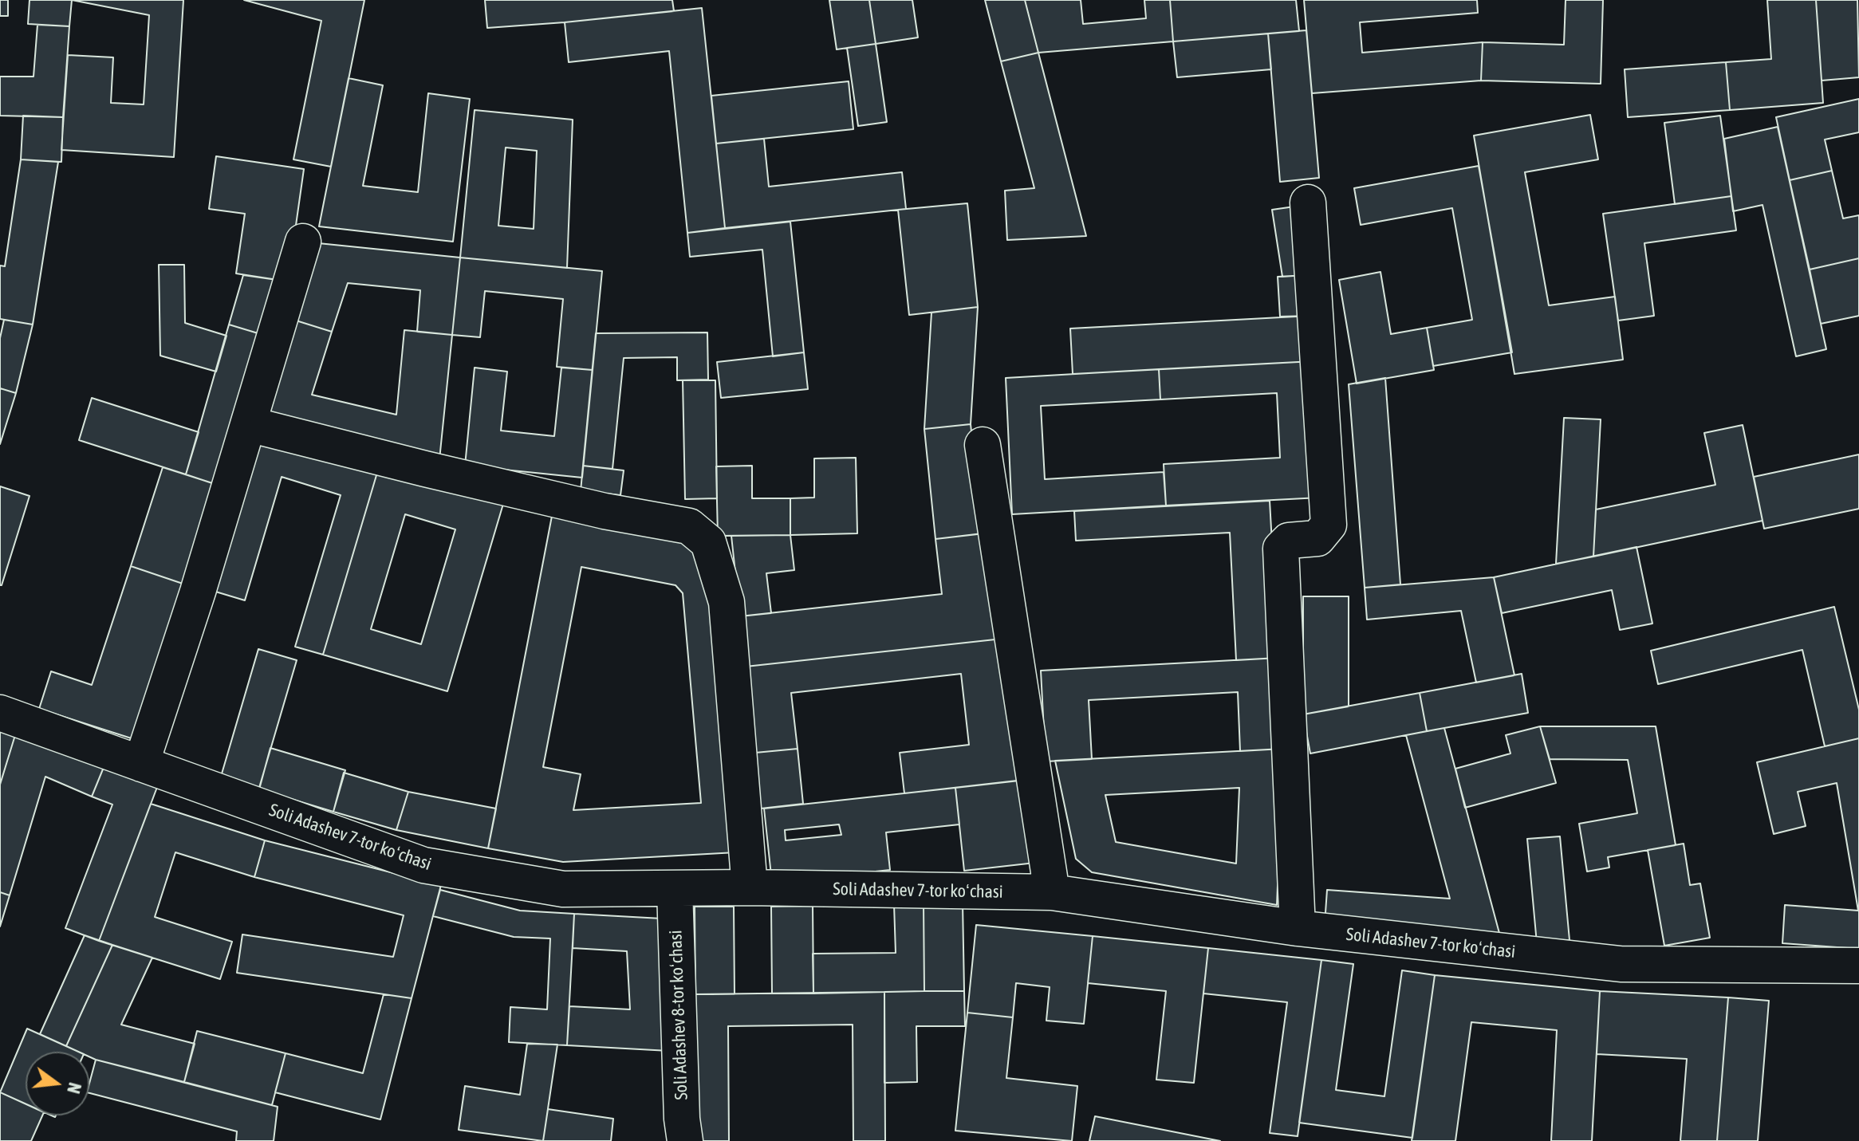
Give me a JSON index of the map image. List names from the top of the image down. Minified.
{"streets":{"street":["Soli Adashev 7-tor koʻchasi","Soli Adashev 8-tor koʻchasi"]},"crossings":[["Soli Adashev 7-tor koʻchasi","Soli Adashev 8-tor koʻchasi"]],"north":"right"}
